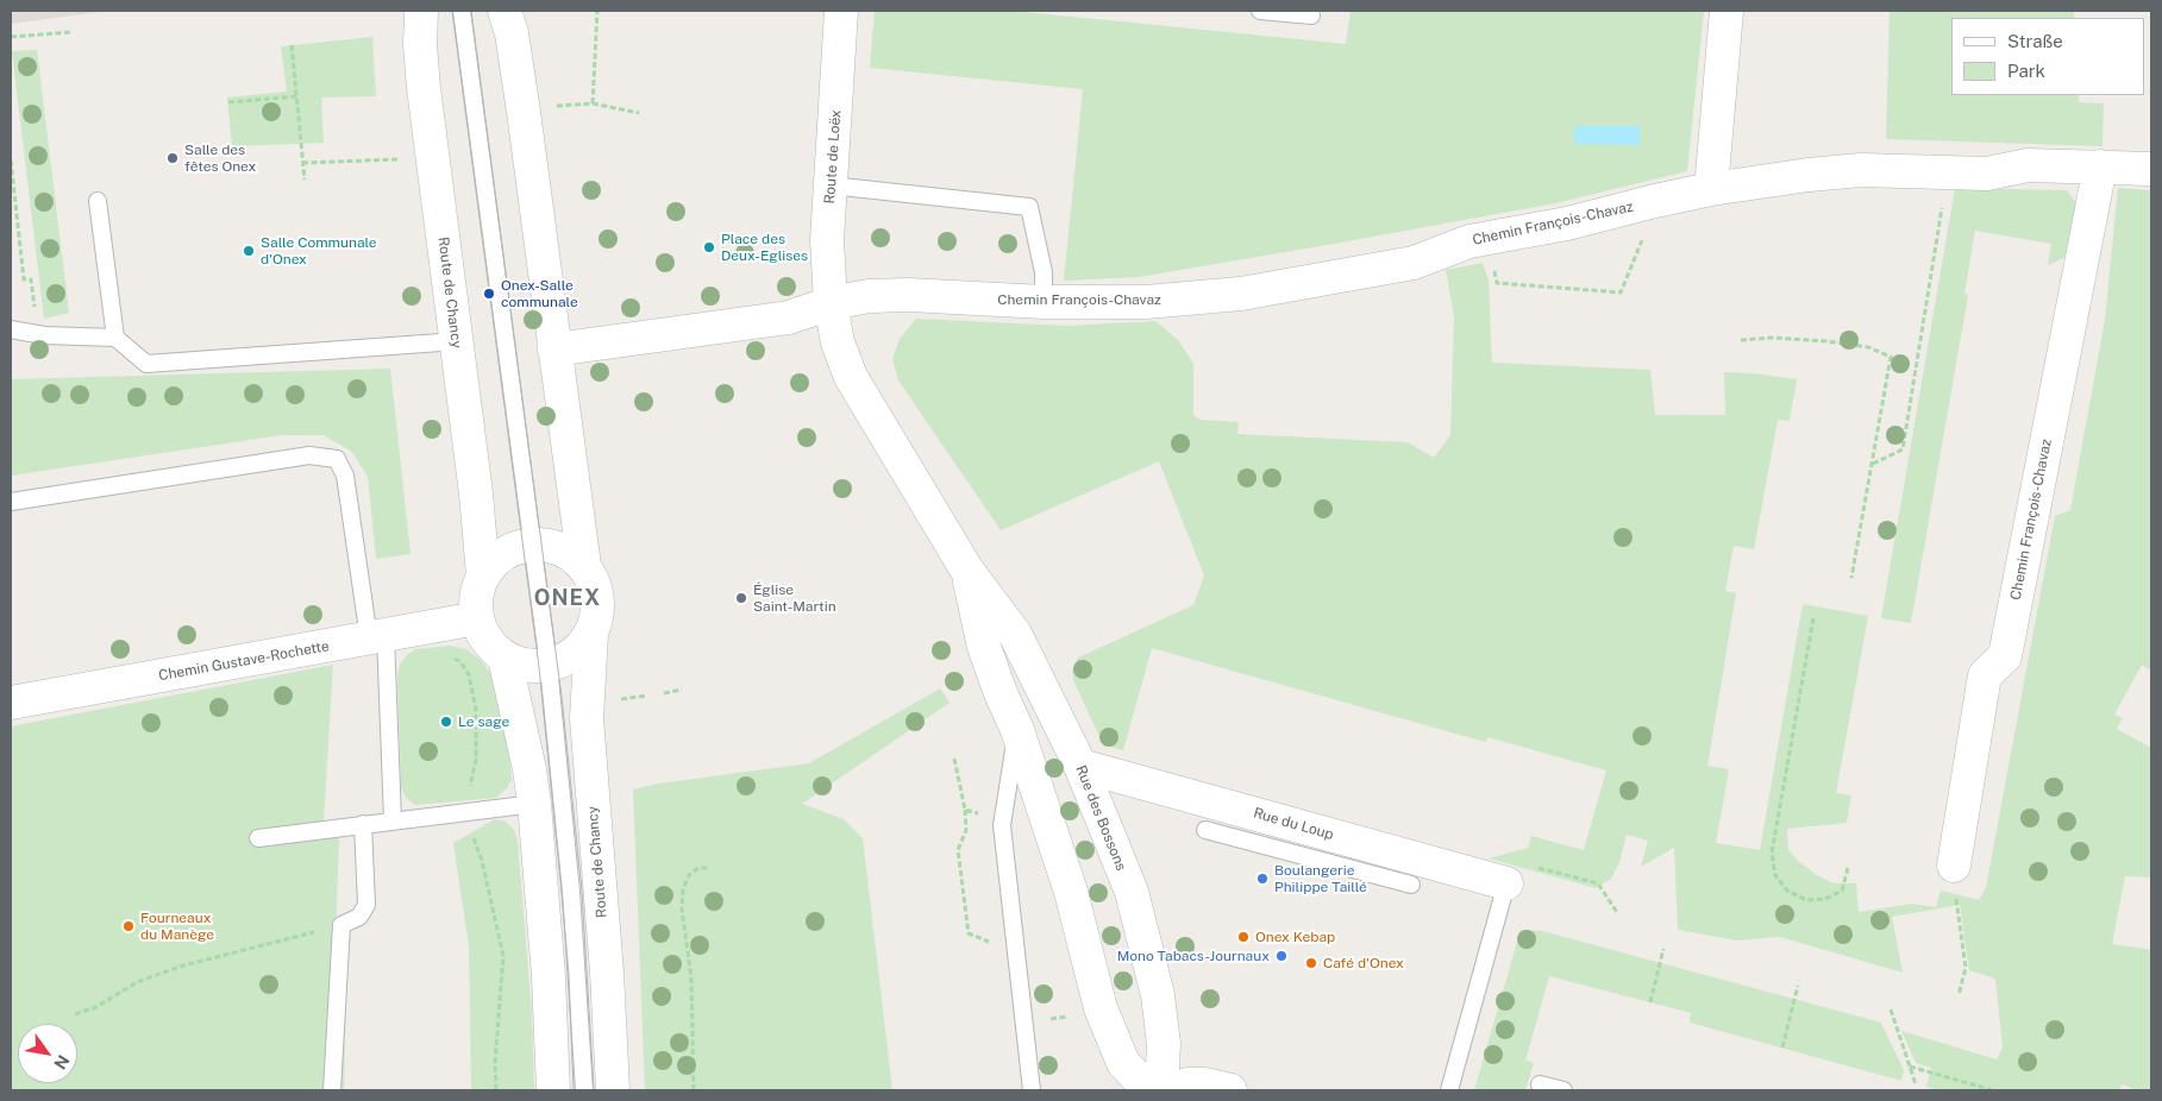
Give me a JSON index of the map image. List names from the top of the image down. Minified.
{"streets":{"street":["Route de Loëx","Chemin François-Chavaz","Route de Chancy","Chemin Gustave-Rochette","Rue des Bossons","Rue du Loup"]},"crossings":[["Route de Loëx","Chemin François-Chavaz"],["Route de Loëx","Rue des Bossons"],["Chemin François-Chavaz","Rue des Bossons"],["Route de Chancy","Chemin Gustave-Rochette"],["Rue des Bossons","Rue du Loup"]],"districts":["ONEX"],"places":["Salle des fêtes Onex","Place des Deux-Eglises","Salle Communale d'Onex","Onex-Salle communale","Église Saint-Martin","Le sage","Boulangerie Philippe Taillé","Fourneaux du Manège","Onex Kebap","Mono Tabacs-Journaux","Café d'Onex"],"legend":["Straße","Park"],"north":"bottom right"}
